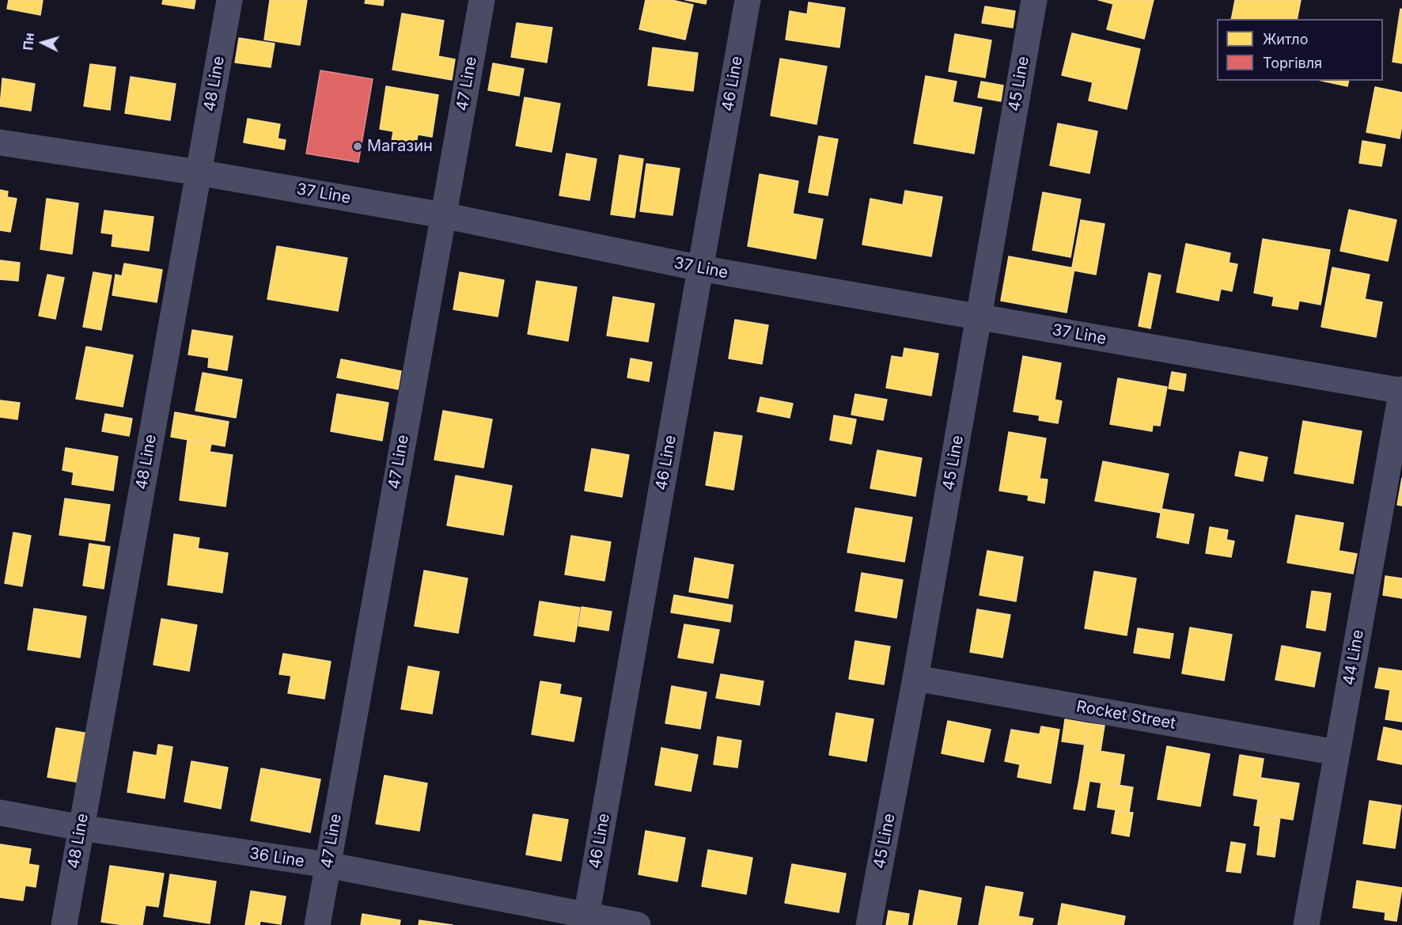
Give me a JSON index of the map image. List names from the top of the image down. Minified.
{"streets":{"street":["48 Line","47 Line","46 Line","45 Line","37 Line","44 Line","Rocket Street","36 Line"]},"crossings":[["48 Line","37 Line"],["48 Line","36 Line"],["47 Line","37 Line"],["47 Line","36 Line"],["46 Line","37 Line"],["46 Line","36 Line"],["45 Line","37 Line"],["45 Line","Rocket Street"],["37 Line","44 Line"],["44 Line","Rocket Street"]],"places":["Магазин"],"legend":["Житло","Торгівля"],"north":"left"}
